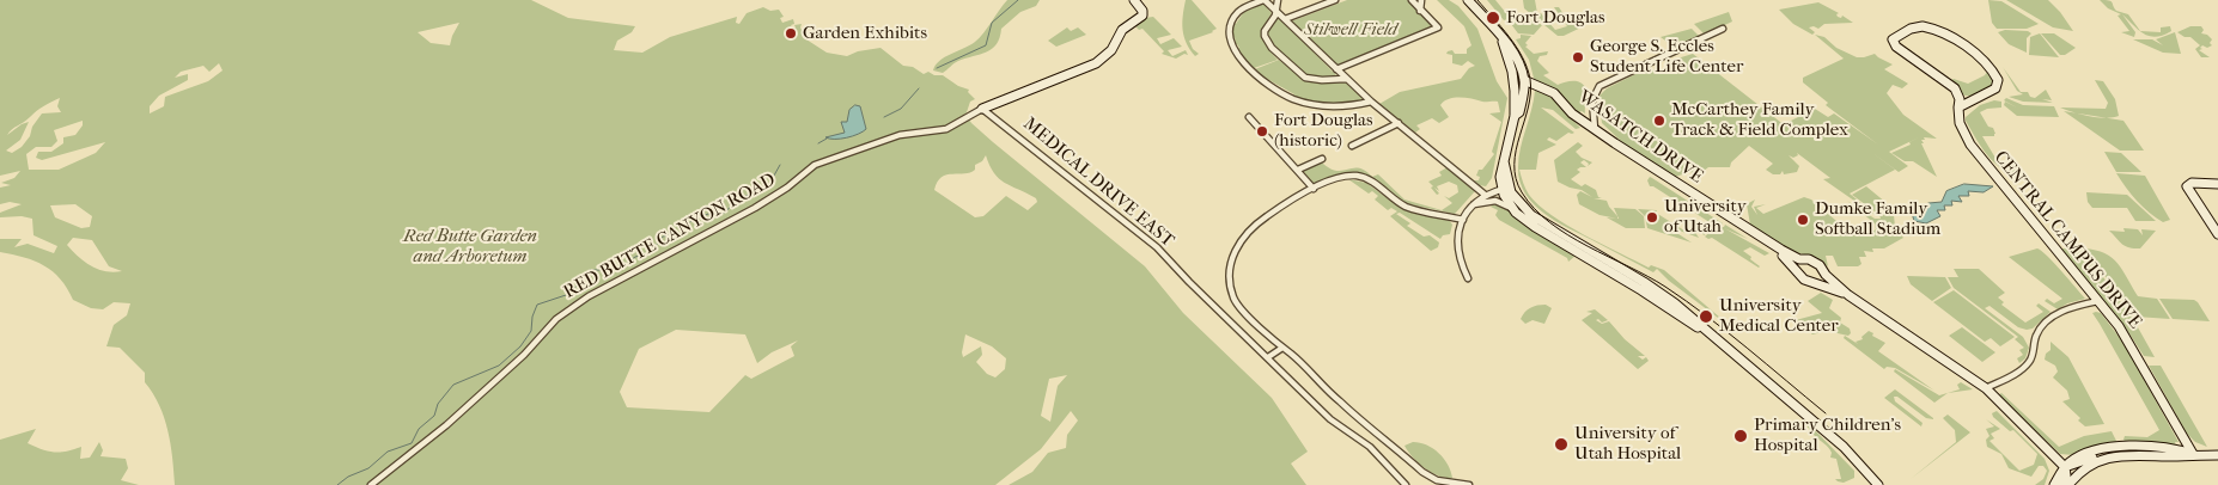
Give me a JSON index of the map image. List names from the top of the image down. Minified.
{"streets":{"street":["WASATCH DRIVE","MEDICAL DRIVE EAST","RED BUTTE CANYON ROAD","CENTRAL CAMPUS DRIVE"]},"crossings":[["MEDICAL DRIVE EAST","RED BUTTE CANYON ROAD"]],"parks":["Stilwell Field","Red Butte Garden and Arboretum"],"places":["Fort Douglas","Garden Exhibits","George S. Eccles Student Life Center","McCarthey Family Track & Field Complex","Fort Douglas (historic)","University of Utah","Dumke Family Softball Stadium","University Medical Center","Primary Children's Hospital","University of Utah Hospital"]}
